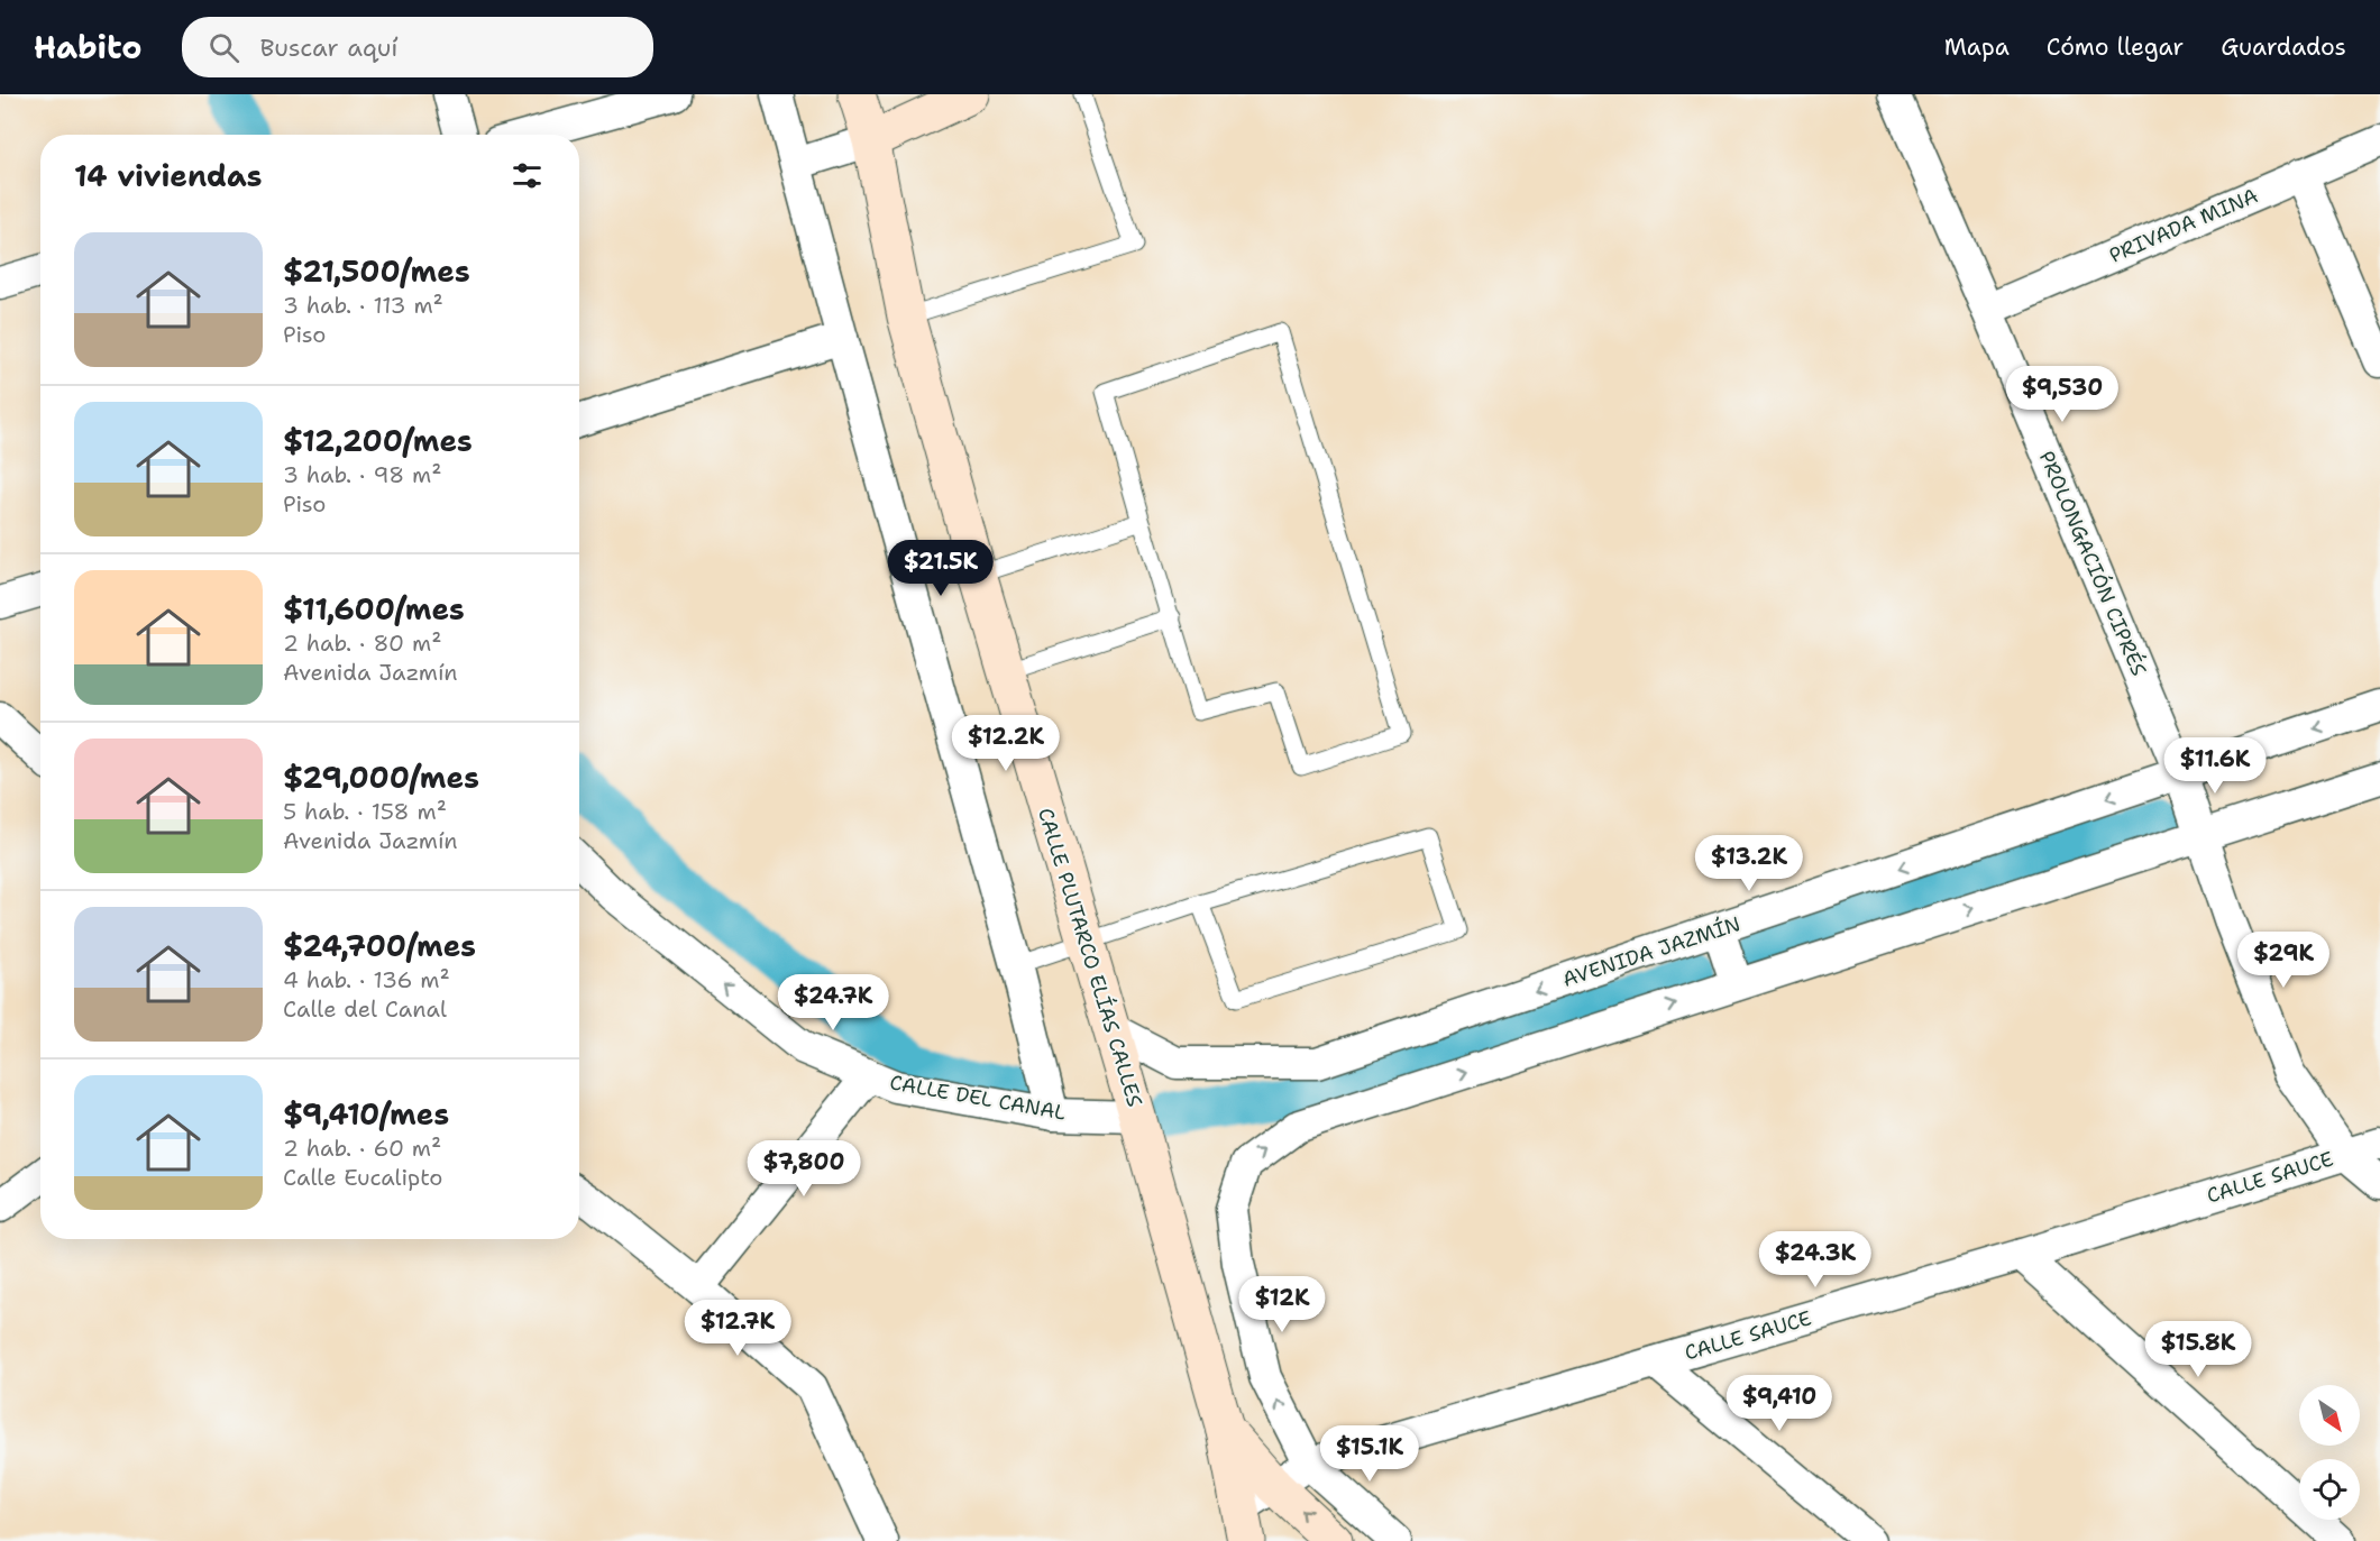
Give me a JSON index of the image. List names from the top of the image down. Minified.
{"streets":{"main road":["CALLE PLUTARCO ELÍAS CALLES"],"street":["PRIVADA MINA","PROLONGACIÓN CIPRÉS","AVENIDA JAZMÍN","CALLE DEL CANAL","CALLE SAUCE"]},"crossings":[["PRIVADA MINA","PROLONGACIÓN CIPRÉS"],["PROLONGACIÓN CIPRÉS","AVENIDA JAZMÍN"],["PROLONGACIÓN CIPRÉS","CALLE SAUCE"],["AVENIDA JAZMÍN","CALLE PLUTARCO ELÍAS CALLES"],["CALLE PLUTARCO ELÍAS CALLES","CALLE DEL CANAL"],["CALLE PLUTARCO ELÍAS CALLES","CALLE SAUCE"]],"north":"bottom right","page":{"header":"Habito","search":"Buscar aquí","nav":["Mapa","Cómo llegar","Guardados"],"heading":"14 viviendas","list":[{"name":"$21,500/mes","note":"3 hab. · 113 m² · Piso"},{"name":"$12,200/mes","note":"3 hab. · 98 m² · Piso"},{"name":"$11,600/mes","note":"2 hab. · 80 m² · Avenida Jazmín"},{"name":"$29,000/mes","note":"5 hab. · 158 m² · Avenida Jazmín"},{"name":"$24,700/mes","note":"4 hab. · 136 m² · Calle del Canal"},{"name":"$9,410/mes","note":"2 hab. · 60 m² · Calle Eucalipto"}],"price":["$9,530","$21.5K","$12.2K","$11.6K","$13.2K","$29K","$24.7K","$7,800","$24.3K","$12K","$12.7K","$15.8K","$9,410","$15.1K"]}}
